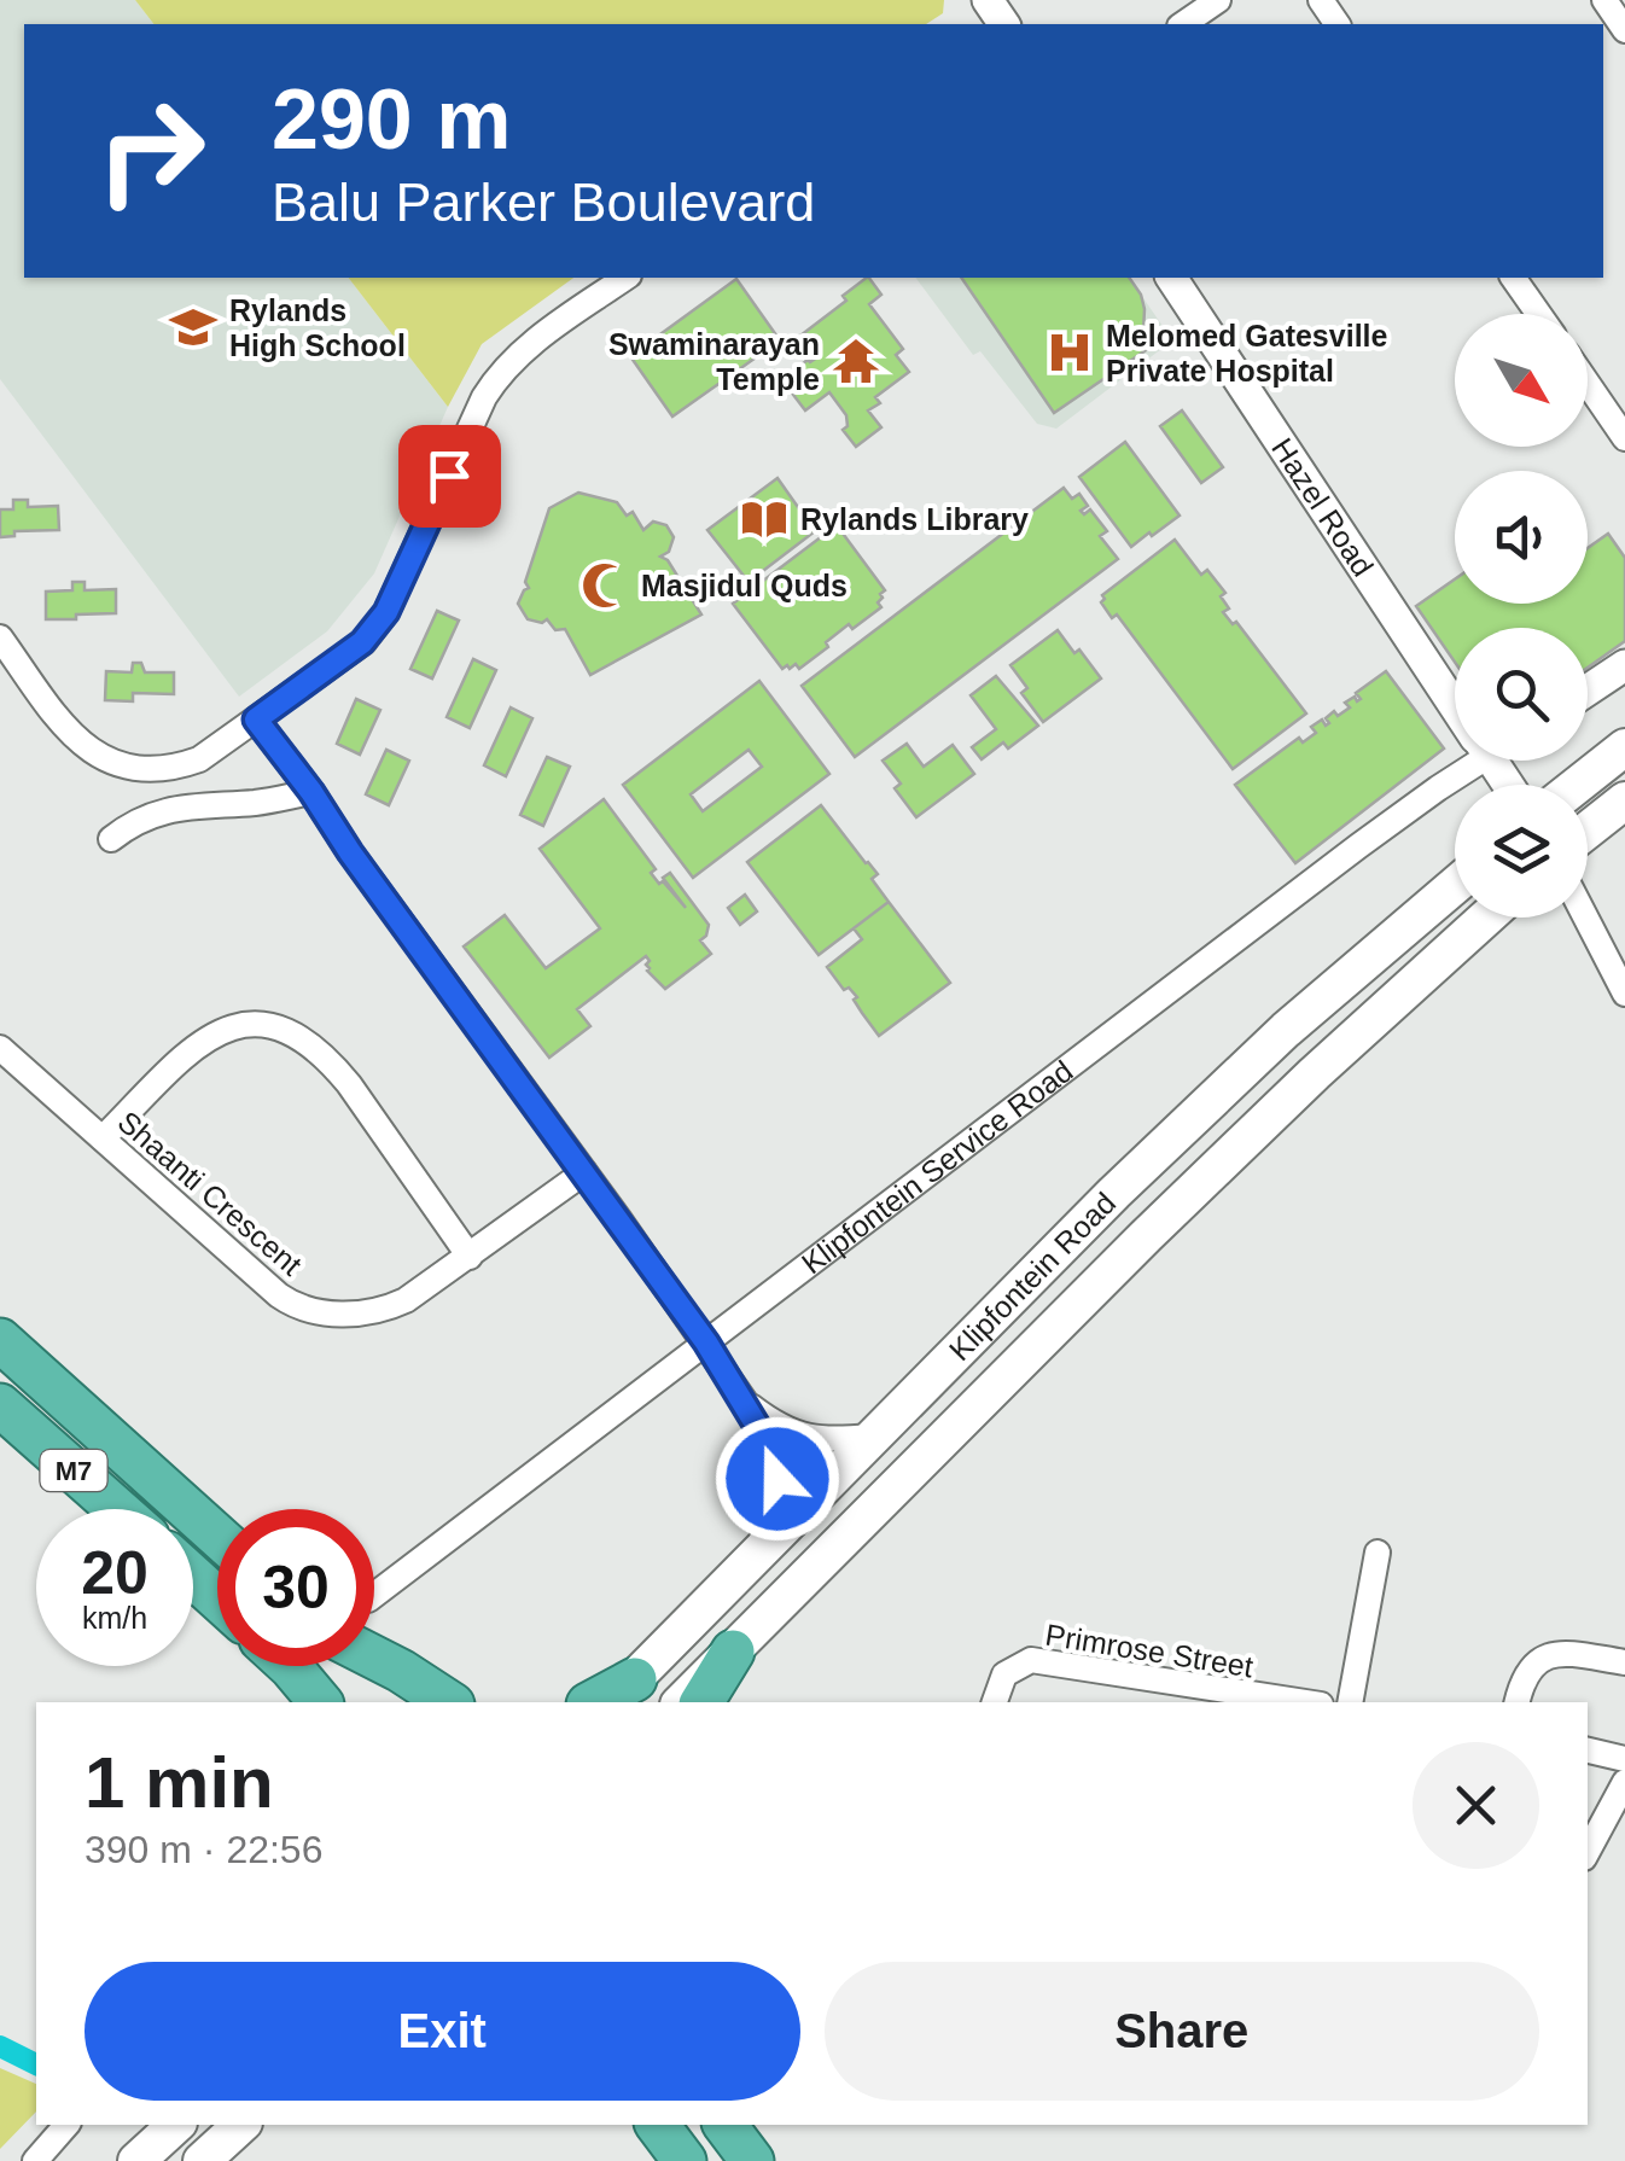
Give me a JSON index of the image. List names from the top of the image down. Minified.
{"streets":{"highway":["M7"],"main road":["Klipfontein Road"],"street":["Hazel Road","Klipfontein Service Road","Shaanti Crescent","Primrose Street"]},"places":{"school or university":["Rylands High School"],"hospital":["Melomed Gatesville Private Hospital"],"temple":["Swaminarayan Temple"],"library":["Rylands Library"],"mosque":["Masjidul Quds"]},"north":"bottom right","page":{"turn":["290 m","Balu Parker Boulevard"],"speed":"20 km/h","limit":"30","heading":["1 min","390 m · 22:56"],"buttons":["Exit","Share"]}}
